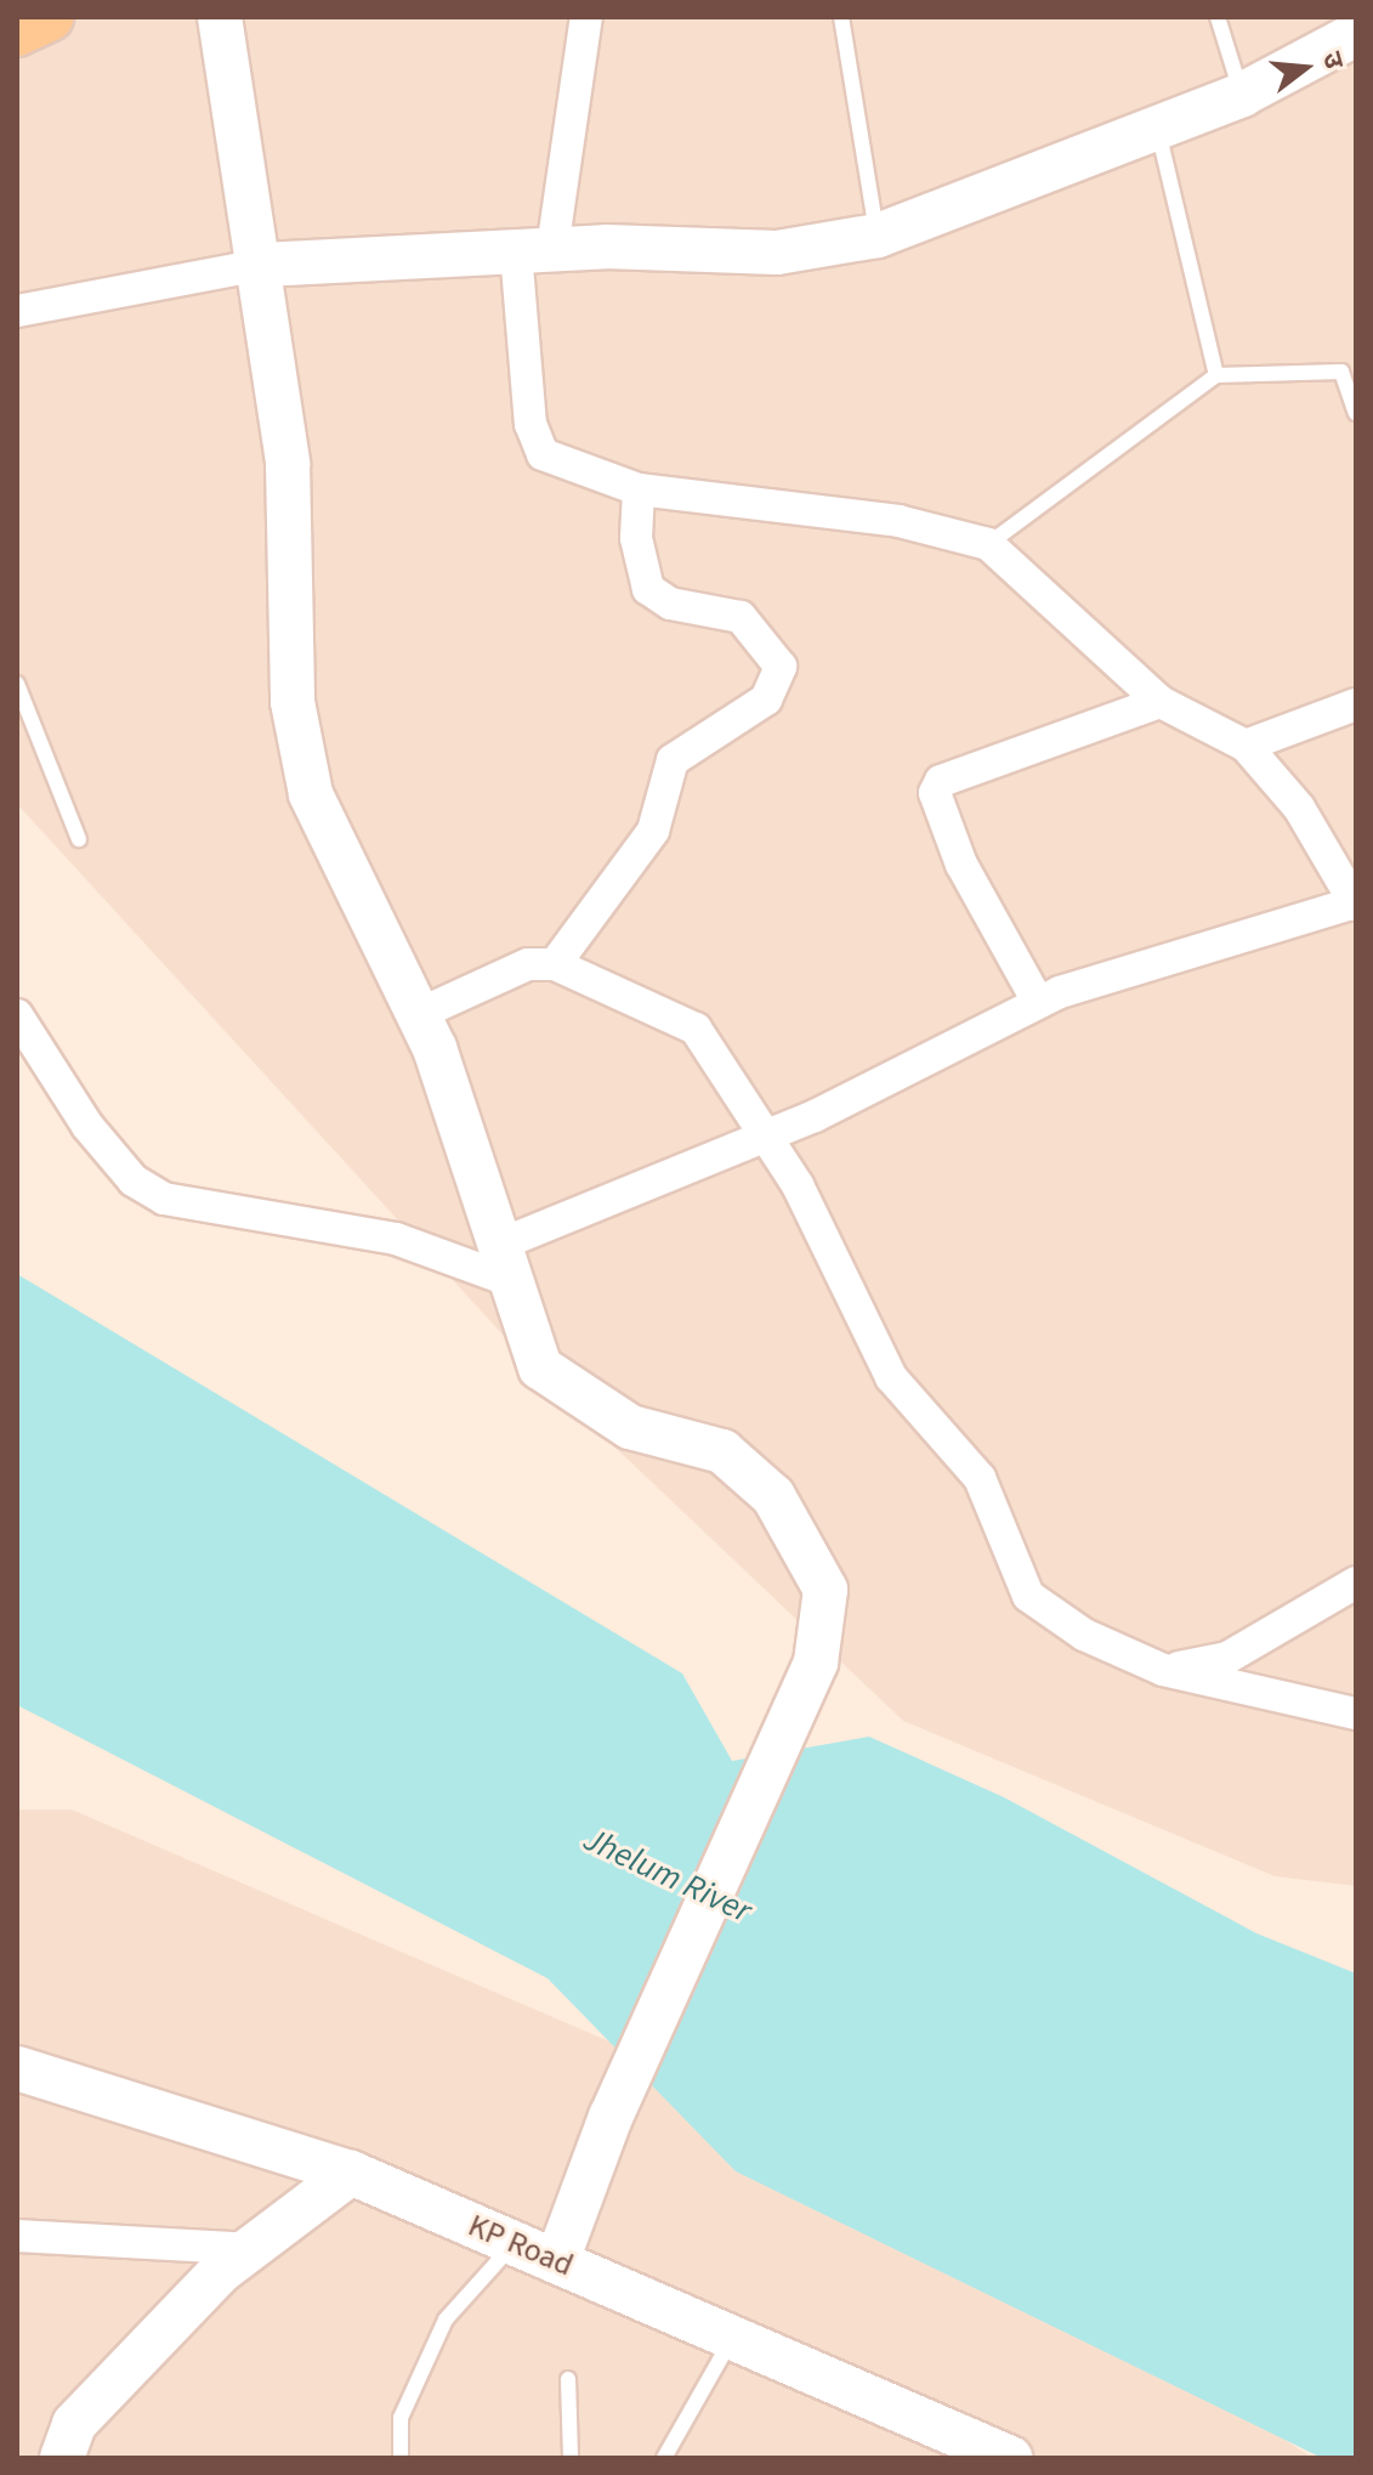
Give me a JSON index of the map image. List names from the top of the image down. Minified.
{"streets":{"street":["KP Road"]},"water":["Jhelum River"],"north":"right"}
